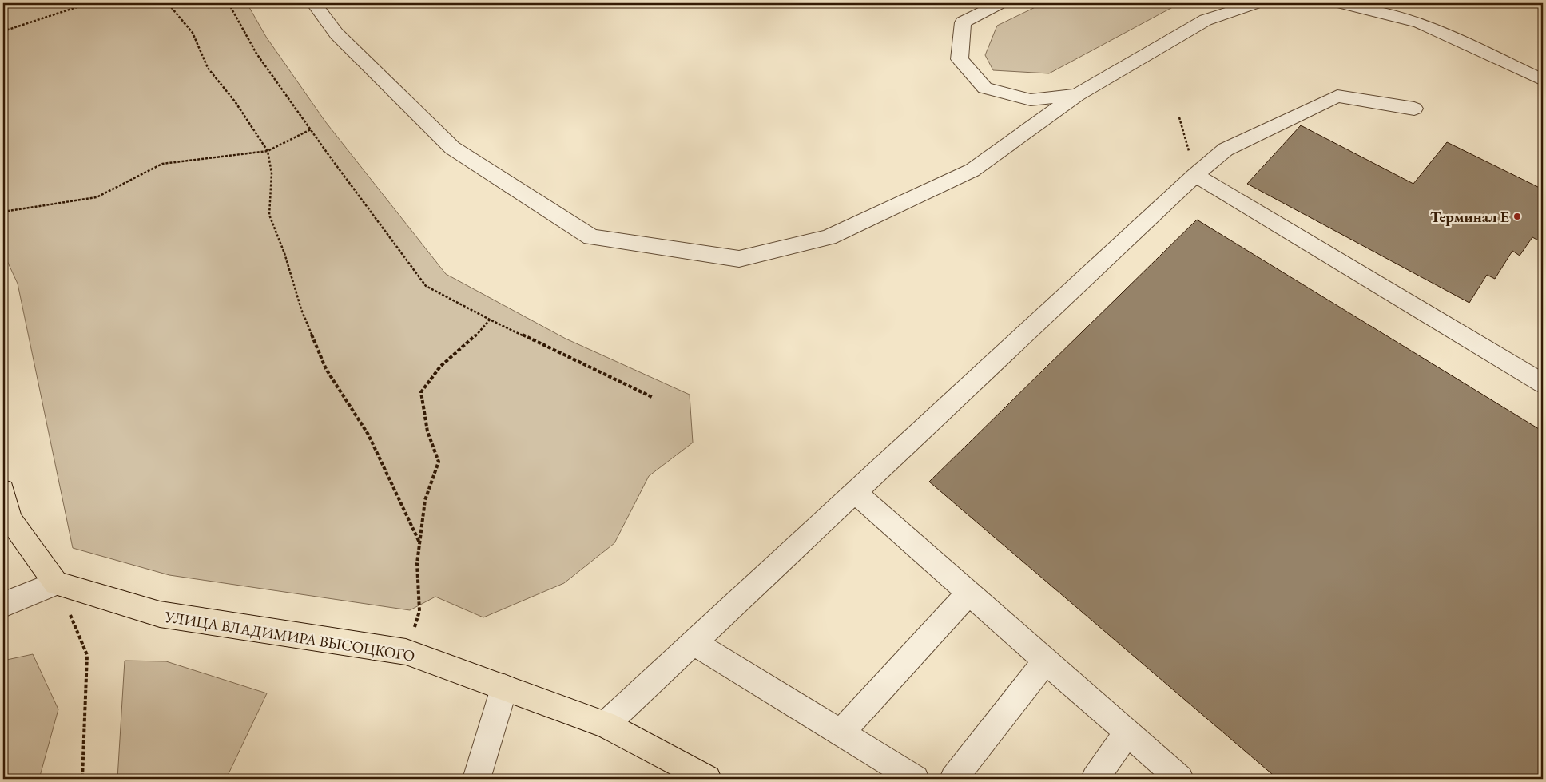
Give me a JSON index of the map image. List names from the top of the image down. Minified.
{"streets":{"main road":["УЛИЦА ВЛАДИМИРА ВЫСОЦКОГО"]},"places":["Терминал Е"]}
